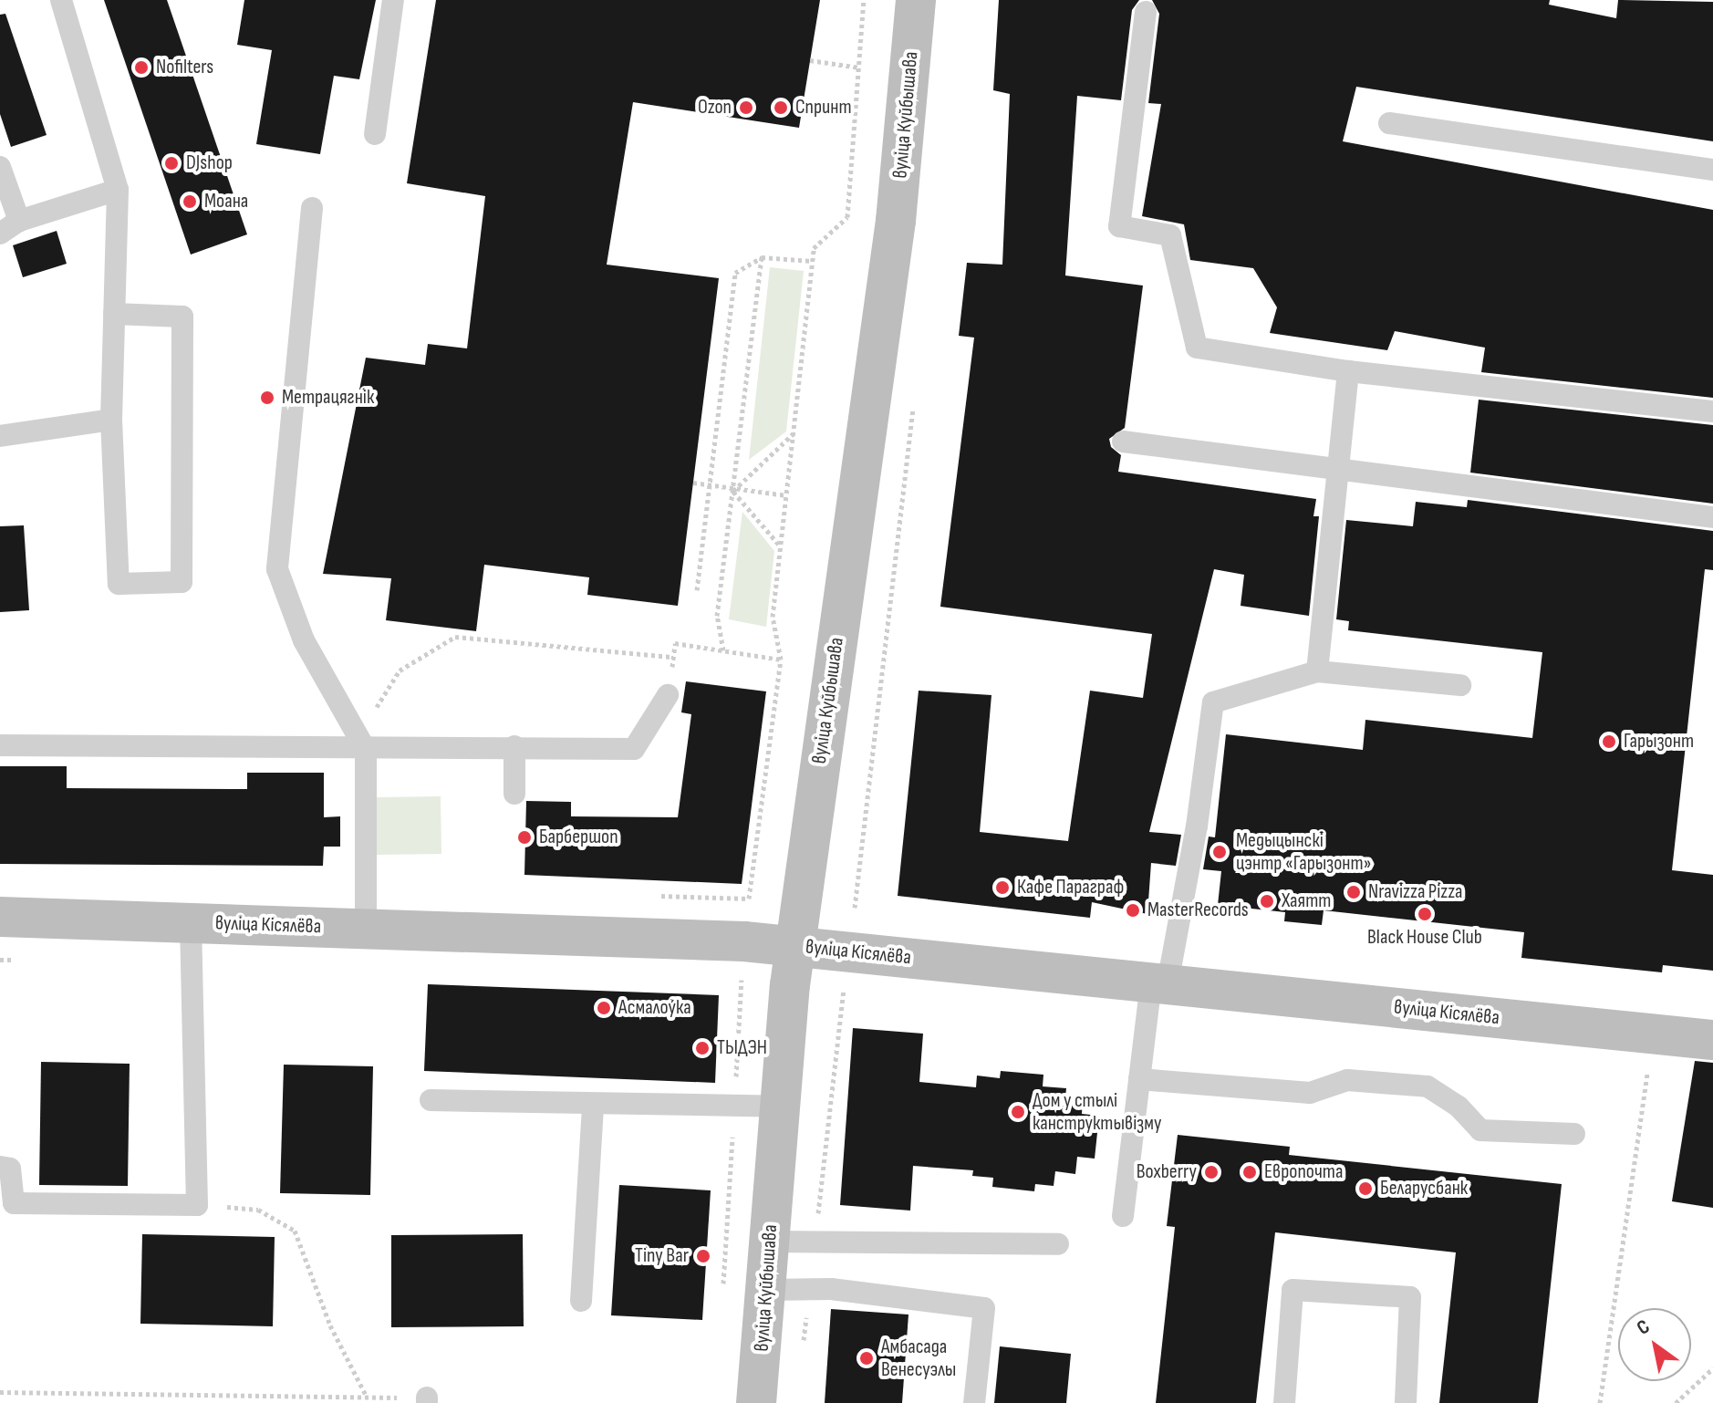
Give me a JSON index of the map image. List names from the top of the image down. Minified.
{"streets":{"street":["вуліца Куйбышава","вуліца Кісялёва"]},"crossings":[["вуліца Куйбышава","вуліца Кісялёва"]],"places":["Nofilters","Ozon","Спринт","DJshop","Моана","Метрацягнік","Гарызонт","Барбершоп","Медыцынскі цэнтр «Гарызонт»","Кафе Параграф","Nravizza Pizza","Хаятт","MasterRecords","Black House Club","Асмалоу́ка","ТЫДЭН","Дом у стылі канструктывізму","Boxberry","Европочта","Беларусбанк","Tiny Bar","Амбасада Венесуэлы"],"north":"top left"}
